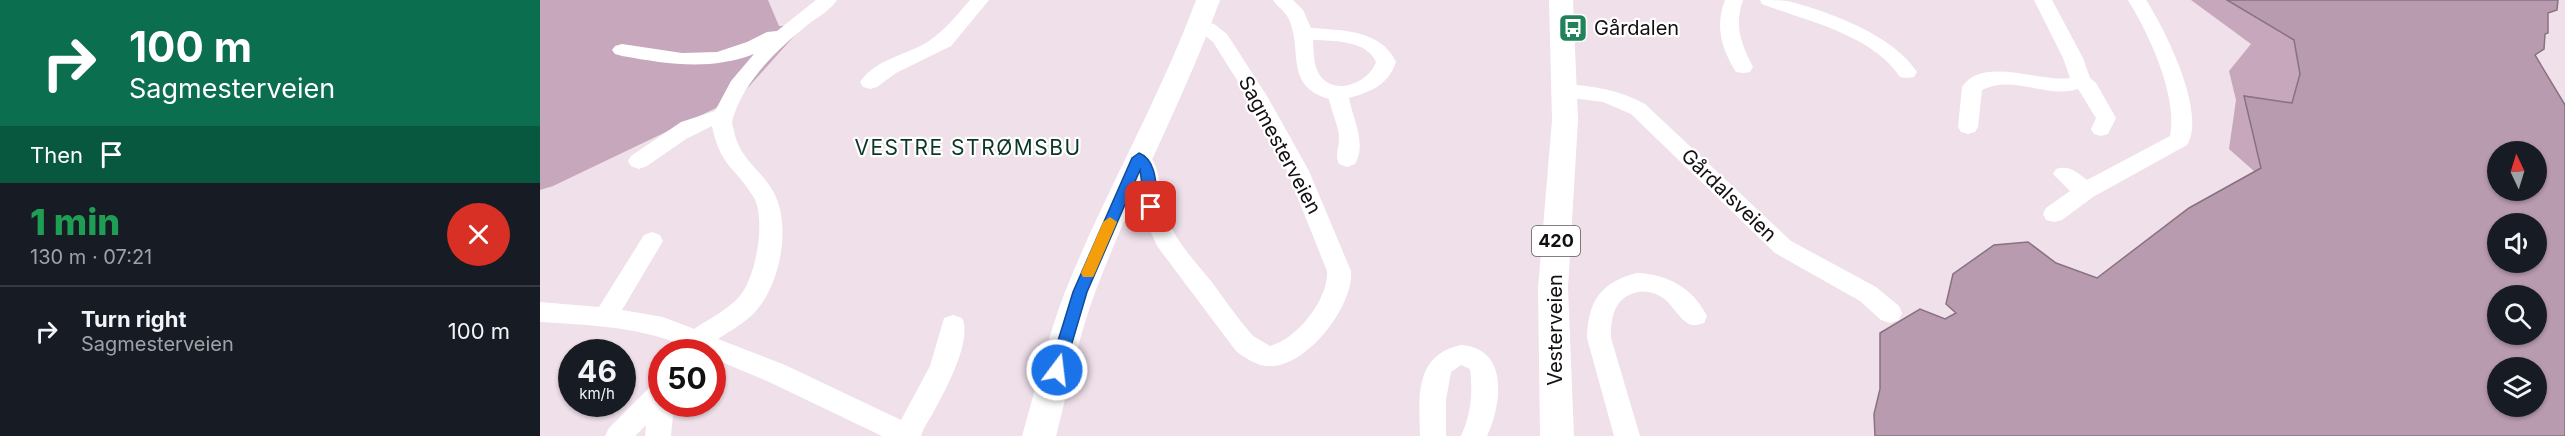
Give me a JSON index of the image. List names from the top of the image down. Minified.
{"streets":{"main road":["420","Vesterveien"],"street":["Sagmesterveien","Gårdalsveien"]},"crossings":[["Gårdalsveien","Vesterveien"]],"districts":["VESTRE STRØMSBU"],"places":{"bus stop":["Gårdalen"]},"north":"top","page":{"turn":["100 m","Sagmesterveien"],"then":"Then","heading":["1 min","130 m · 07:21"],"list":[{"name":"Turn right","note":"Sagmesterveien","value":"100 m"}],"speed":"46 km/h","limit":"50"}}
